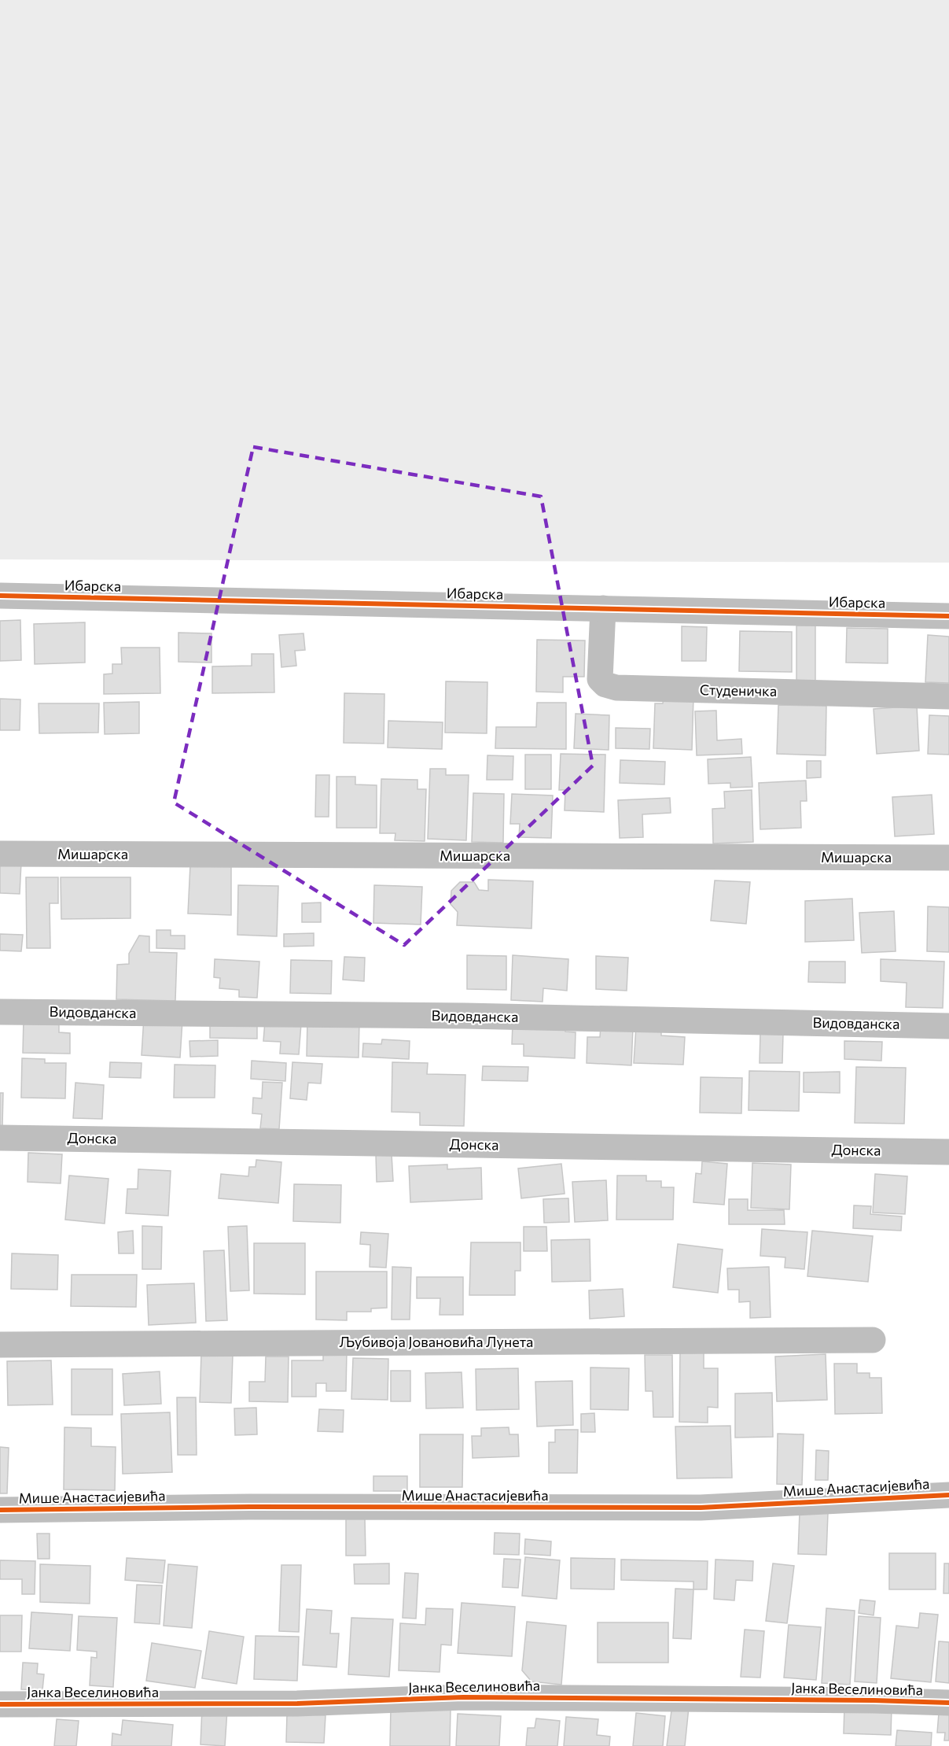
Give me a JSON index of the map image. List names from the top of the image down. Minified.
{"streets":{"street":["Ибарска","Студеничка","Мишарска","Видовданска","Донска","Љубивоја Јовановића Лунета","Мише Анастасијевића","Јанка Веселиновића"]},"crossings":[["Ибарска","Студеничка"]]}
